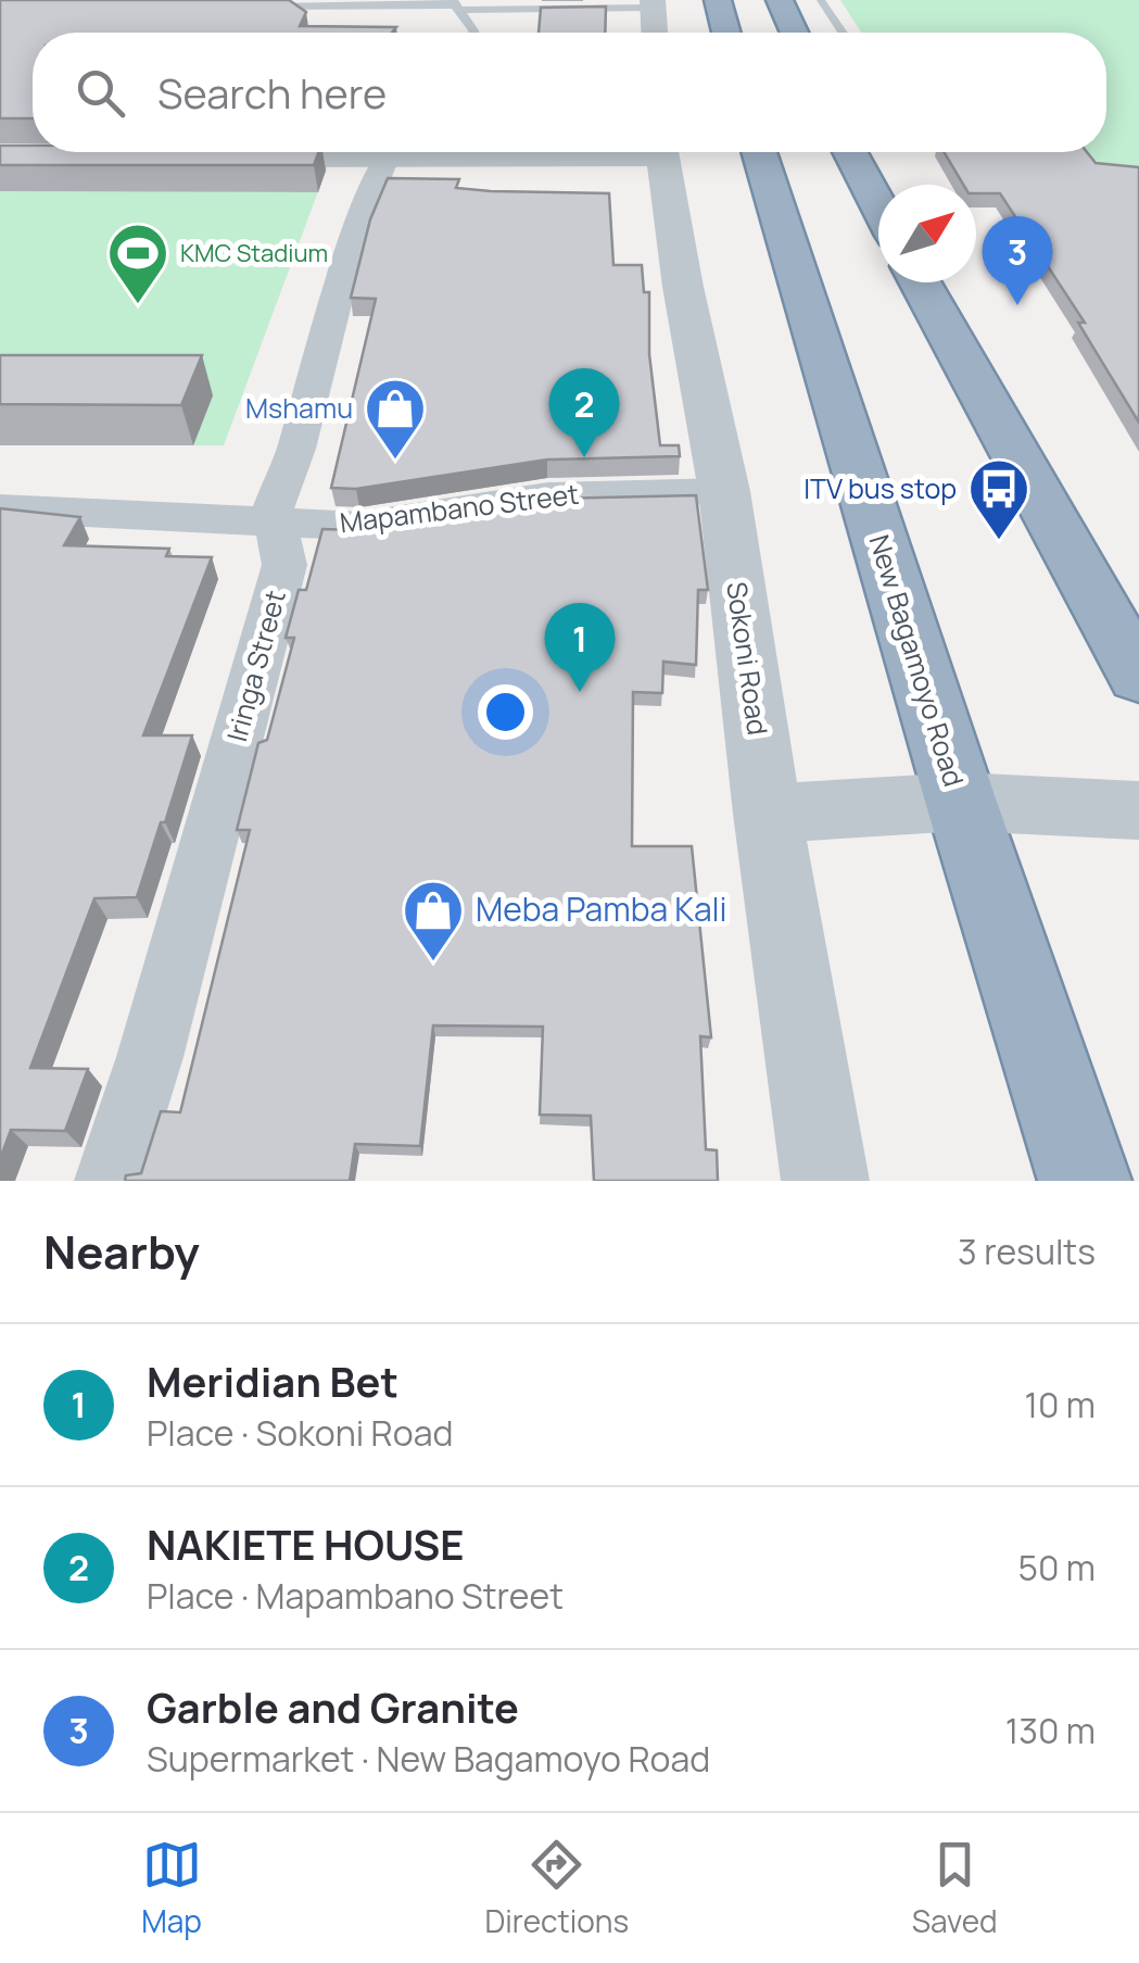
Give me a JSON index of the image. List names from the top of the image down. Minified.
{"streets":{"highway":["New Bagamoyo Road"],"street":["Mapambano Street","Sokoni Road","Iringa Street"]},"crossings":[["Mapambano Street","Sokoni Road"],["Mapambano Street","Iringa Street"]],"places":{"sports":["KMC Stadium"],"shop":["Mshamu","Meba Pamba Kali"],"bus stop":["ITV bus stop"]},"north":"top right","page":{"search":"Search here","pins":["3","2","1"],"heading":["Nearby","3 results"],"list":[{"mark":"1","name":"Meridian Bet","note":"Place · Sokoni Road","value":"10 m"},{"mark":"2","name":"NAKIETE HOUSE","note":"Place · Mapambano Street","value":"50 m"},{"mark":"3","name":"Garble and Granite","note":"Supermarket · New Bagamoyo Road","value":"130 m"}],"nav":["Map","Directions","Saved"]}}
